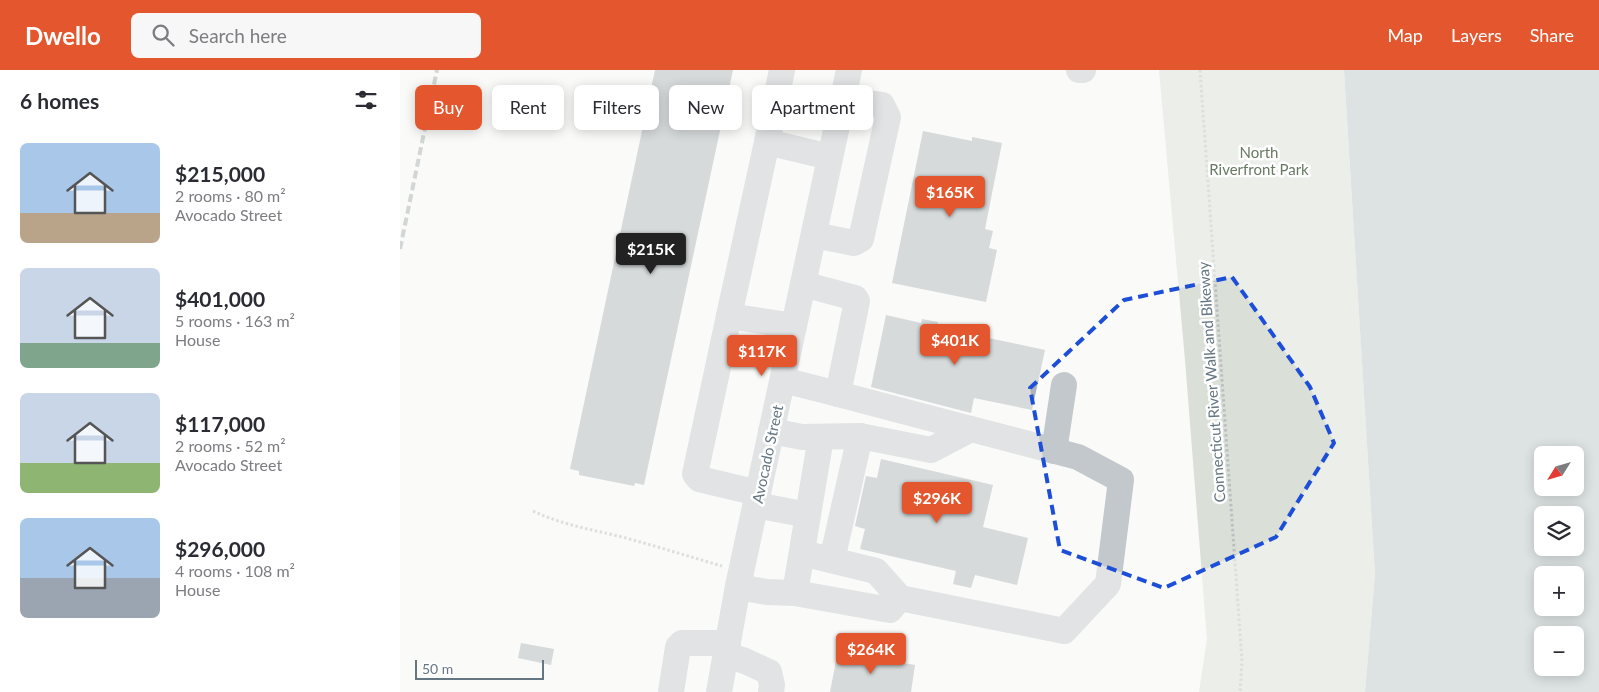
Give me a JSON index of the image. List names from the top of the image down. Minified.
{"streets":{"street":["Avocado Street"],"path":["Connecticut River Walk and Bikeway"]},"parks":["North Riverfront Park"],"scale_bar":"50 m","north":"bottom left","page":{"header":"Dwello","search":"Search here","nav":["Map","Layers","Share"],"heading":"6 homes","chip":["Buy","Rent","Filters","New","Apartment"],"list":[{"name":"$215,000","note":"2 rooms · 80 m² · Avocado Street"},{"name":"$401,000","note":"5 rooms · 163 m² · House"},{"name":"$117,000","note":"2 rooms · 52 m² · Avocado Street"},{"name":"$296,000","note":"4 rooms · 108 m² · House"}],"price":["$165K","$215K","$401K","$117K","$296K","$264K"],"map_buttons":["+","−"],"scale":"50 m"}}
